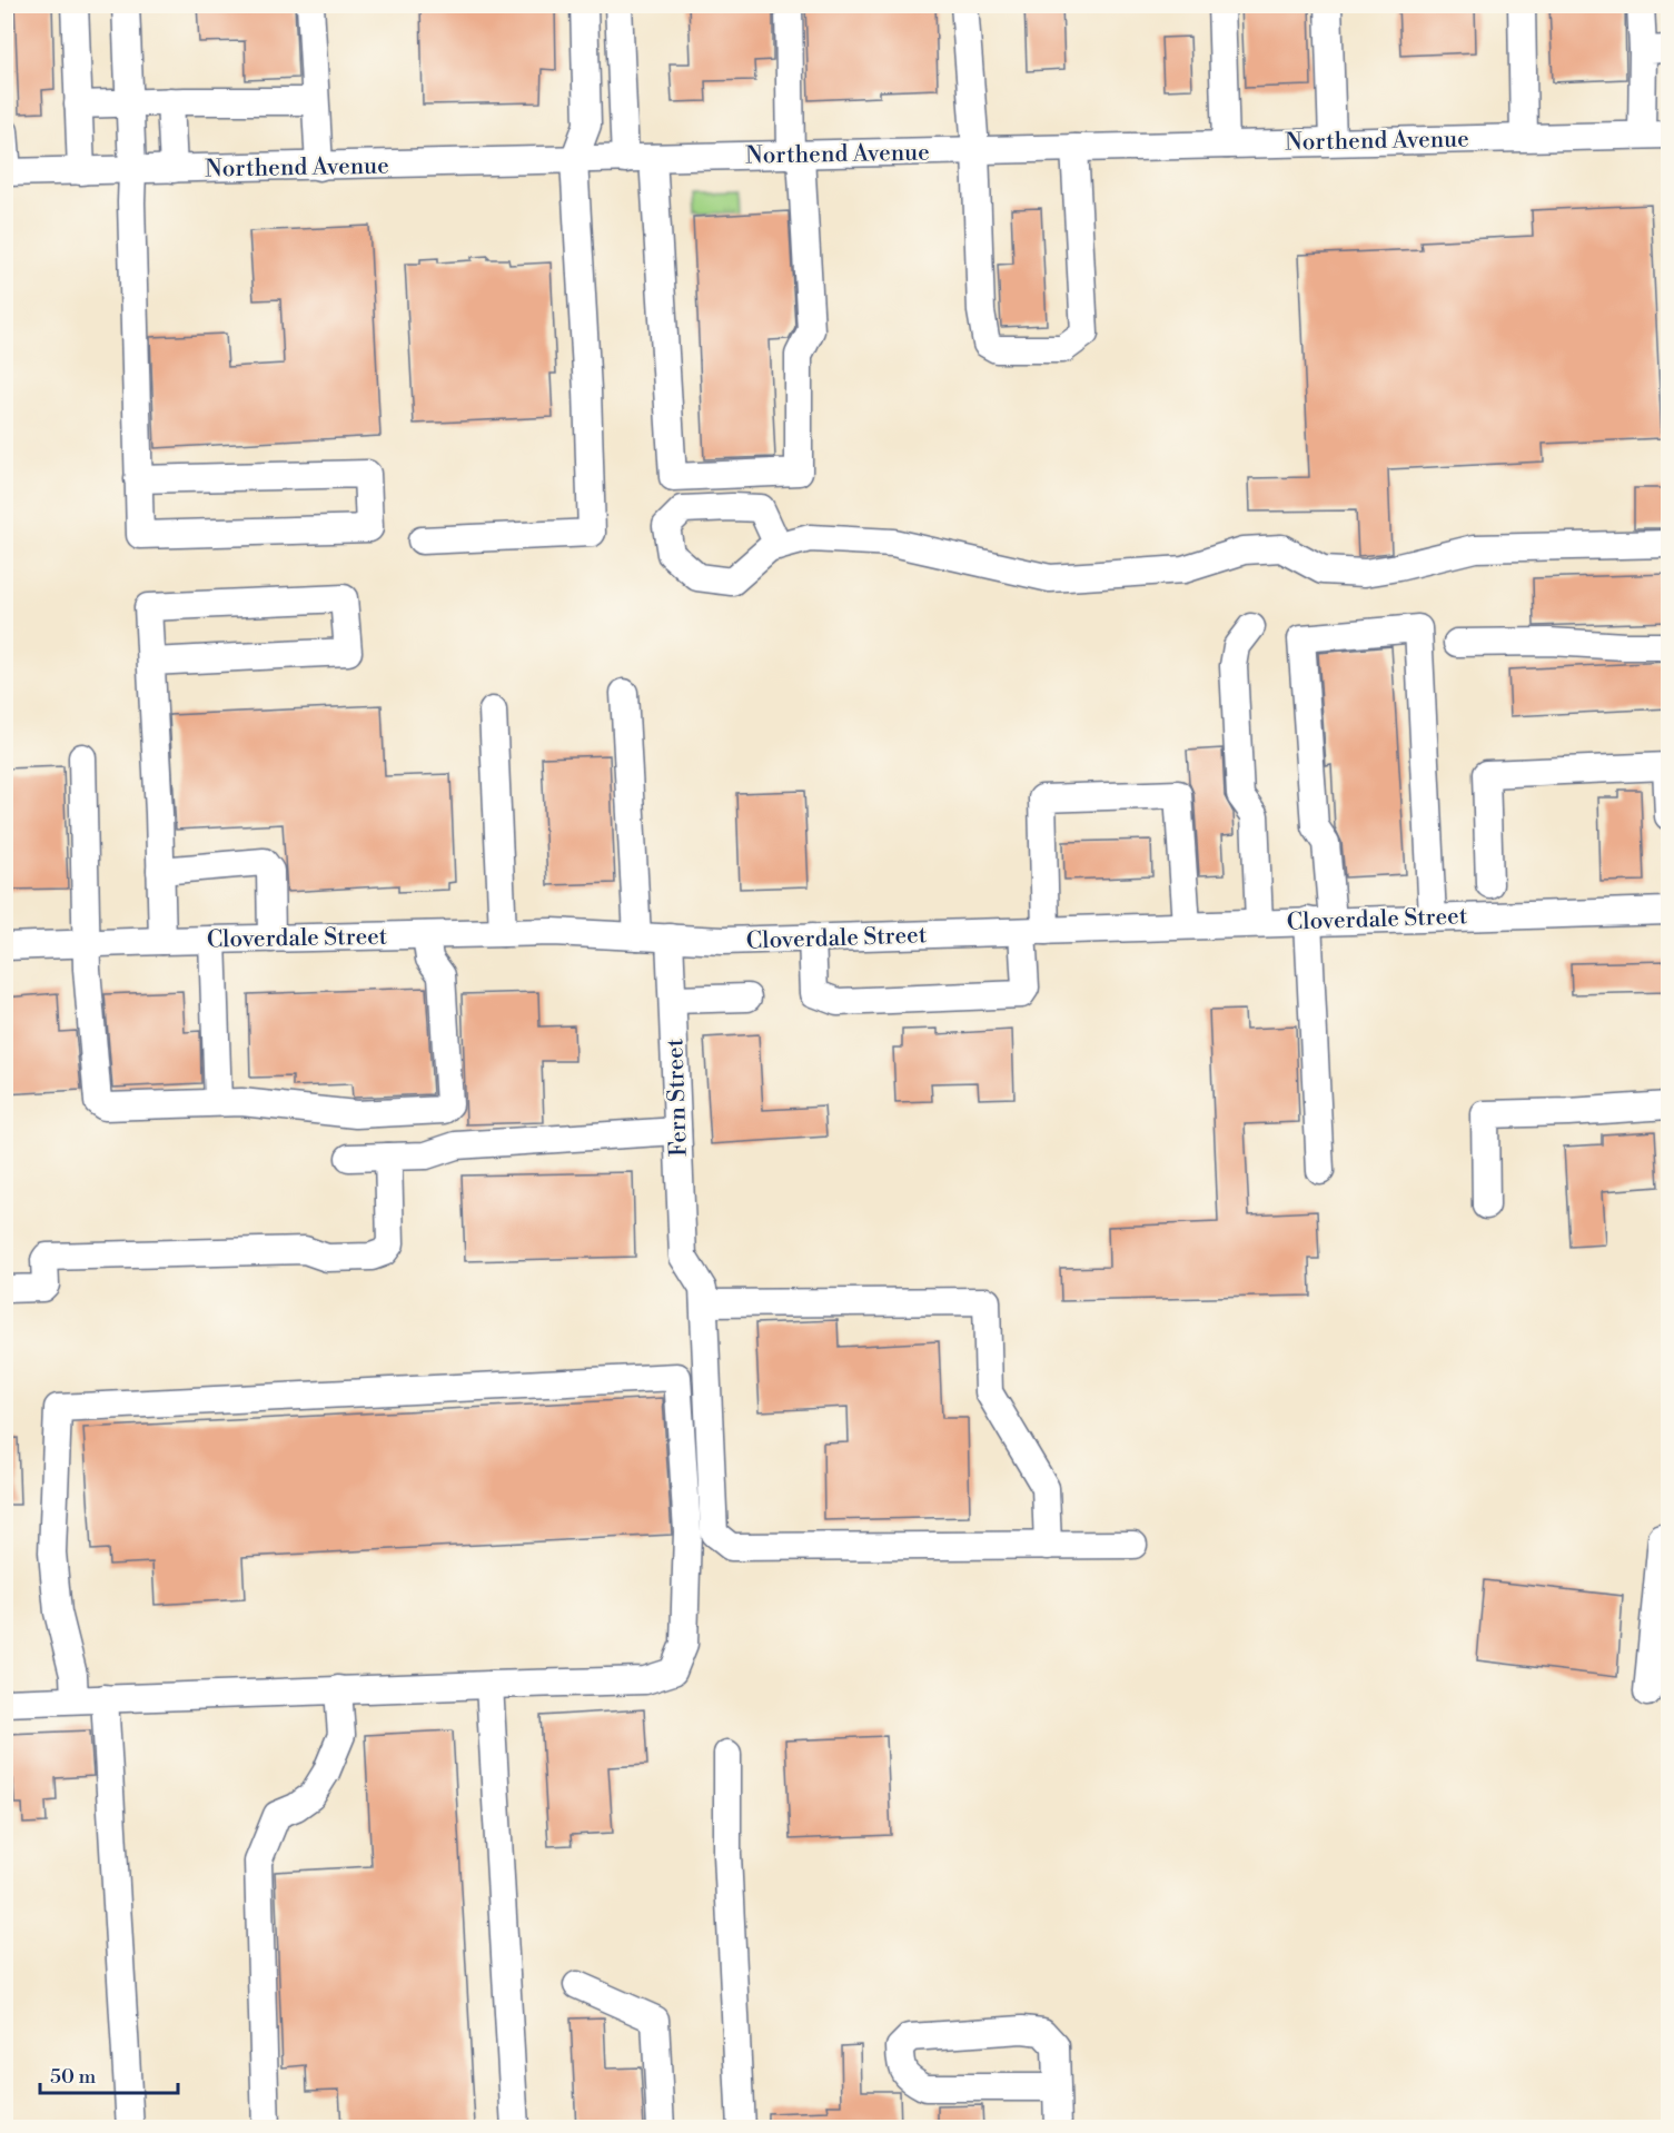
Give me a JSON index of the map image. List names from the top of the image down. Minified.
{"streets":{"street":["Northend Avenue","Cloverdale Street","Fern Street"]},"crossings":[["Cloverdale Street","Fern Street"]],"scale_bar":"50 m"}
